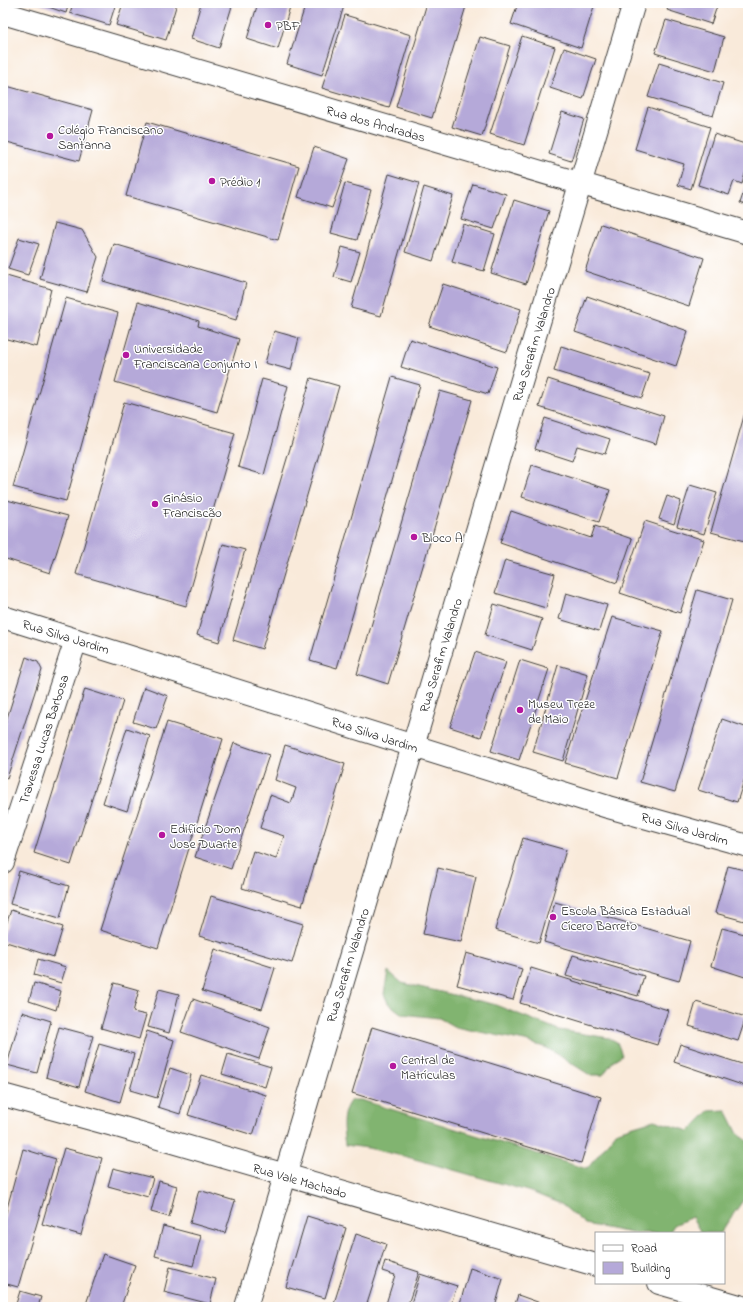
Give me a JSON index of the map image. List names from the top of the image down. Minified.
{"streets":{"street":["Rua dos Andradas","Rua Serafim Valandro","Rua Silva Jardim","Travessa Lucas Barbosa","Rua Vale Machado"]},"crossings":[["Rua dos Andradas","Rua Serafim Valandro"],["Rua Serafim Valandro","Rua Silva Jardim"],["Rua Serafim Valandro","Rua Vale Machado"],["Rua Silva Jardim","Travessa Lucas Barbosa"]],"places":["PBF","Colégio Franciscano Santanna","Prédio 1","Universidade Franciscana Conjunto I","Ginásio Franciscão","Bloco A","Museu Treze de Maio","Edifício Dom Jose Duarte","Escola Básica Estadual Cícero Barreto","Central de Matrículas"],"legend":["Road","Building"]}
